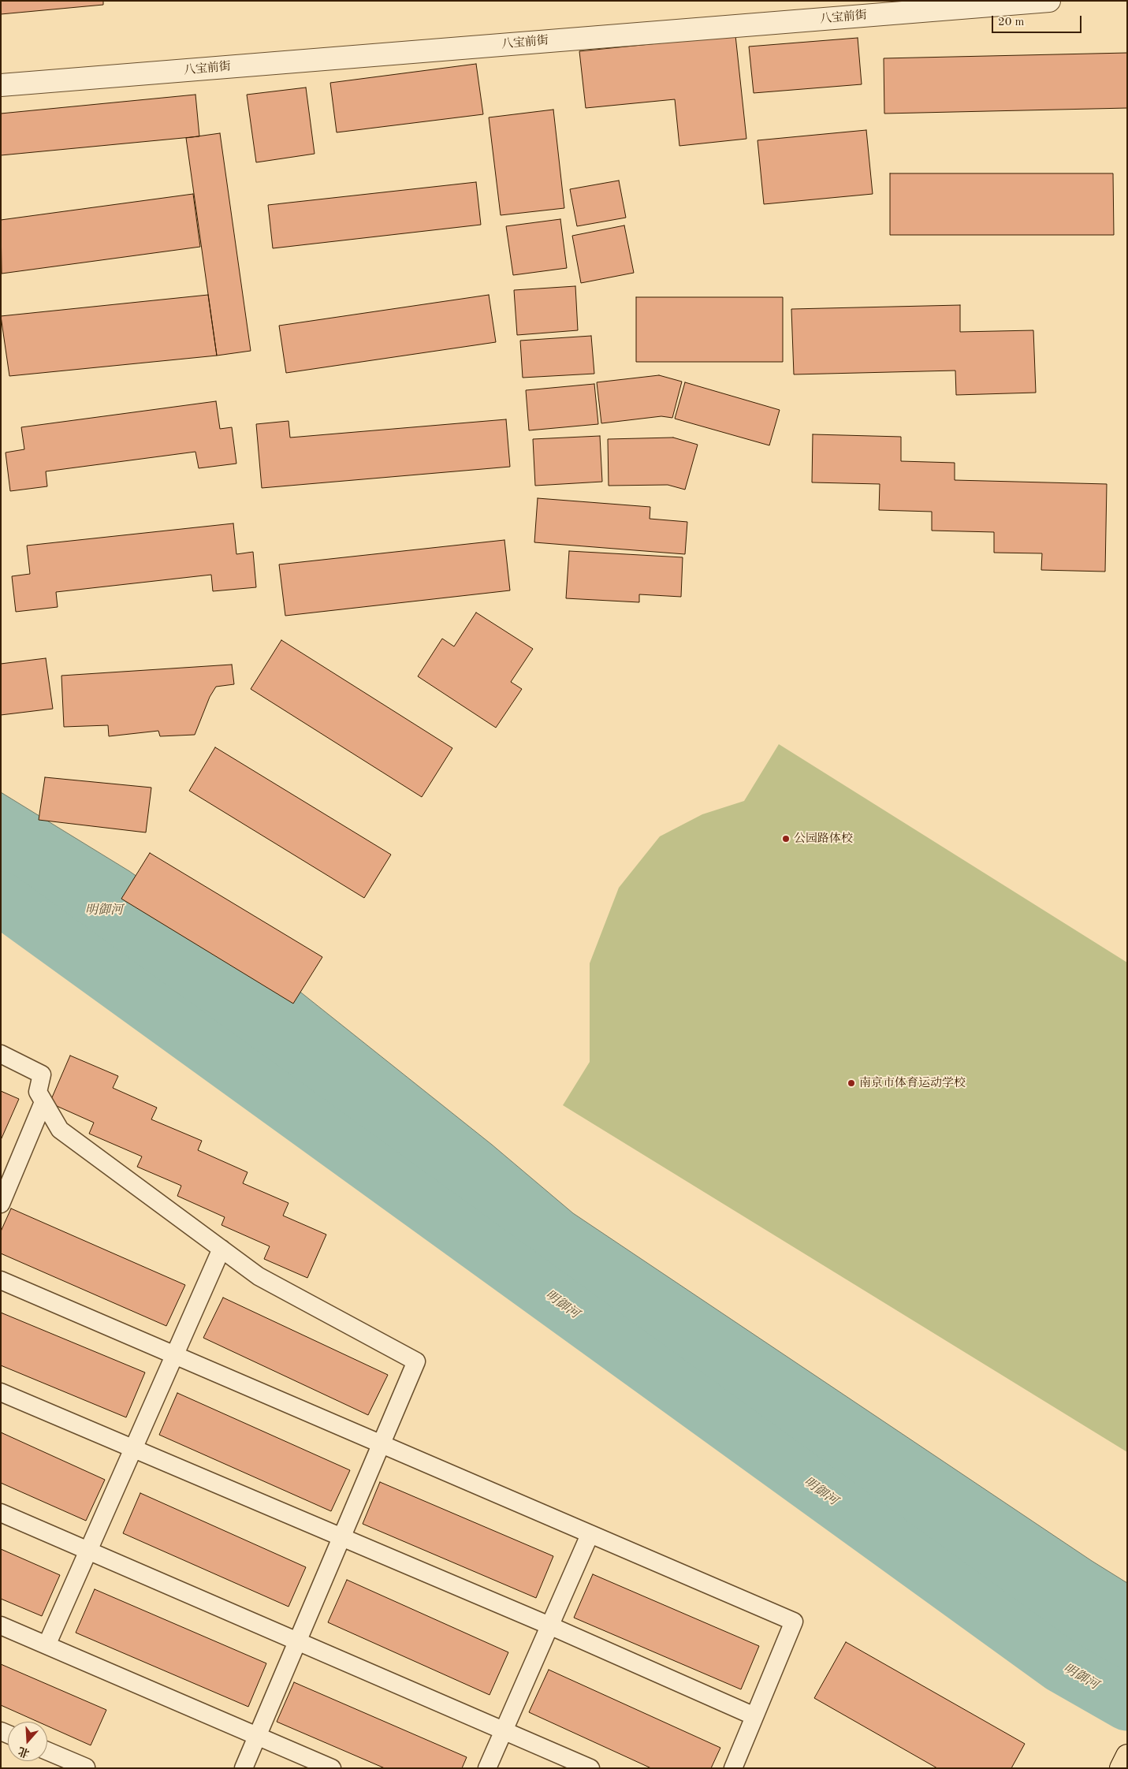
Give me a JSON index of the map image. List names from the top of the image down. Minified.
{"streets":{"street":["八宝前街"]},"water":["明御河"],"places":["公园路体校","南京市体育运动学校"],"scale_bar":"20 m","north":"bottom"}
